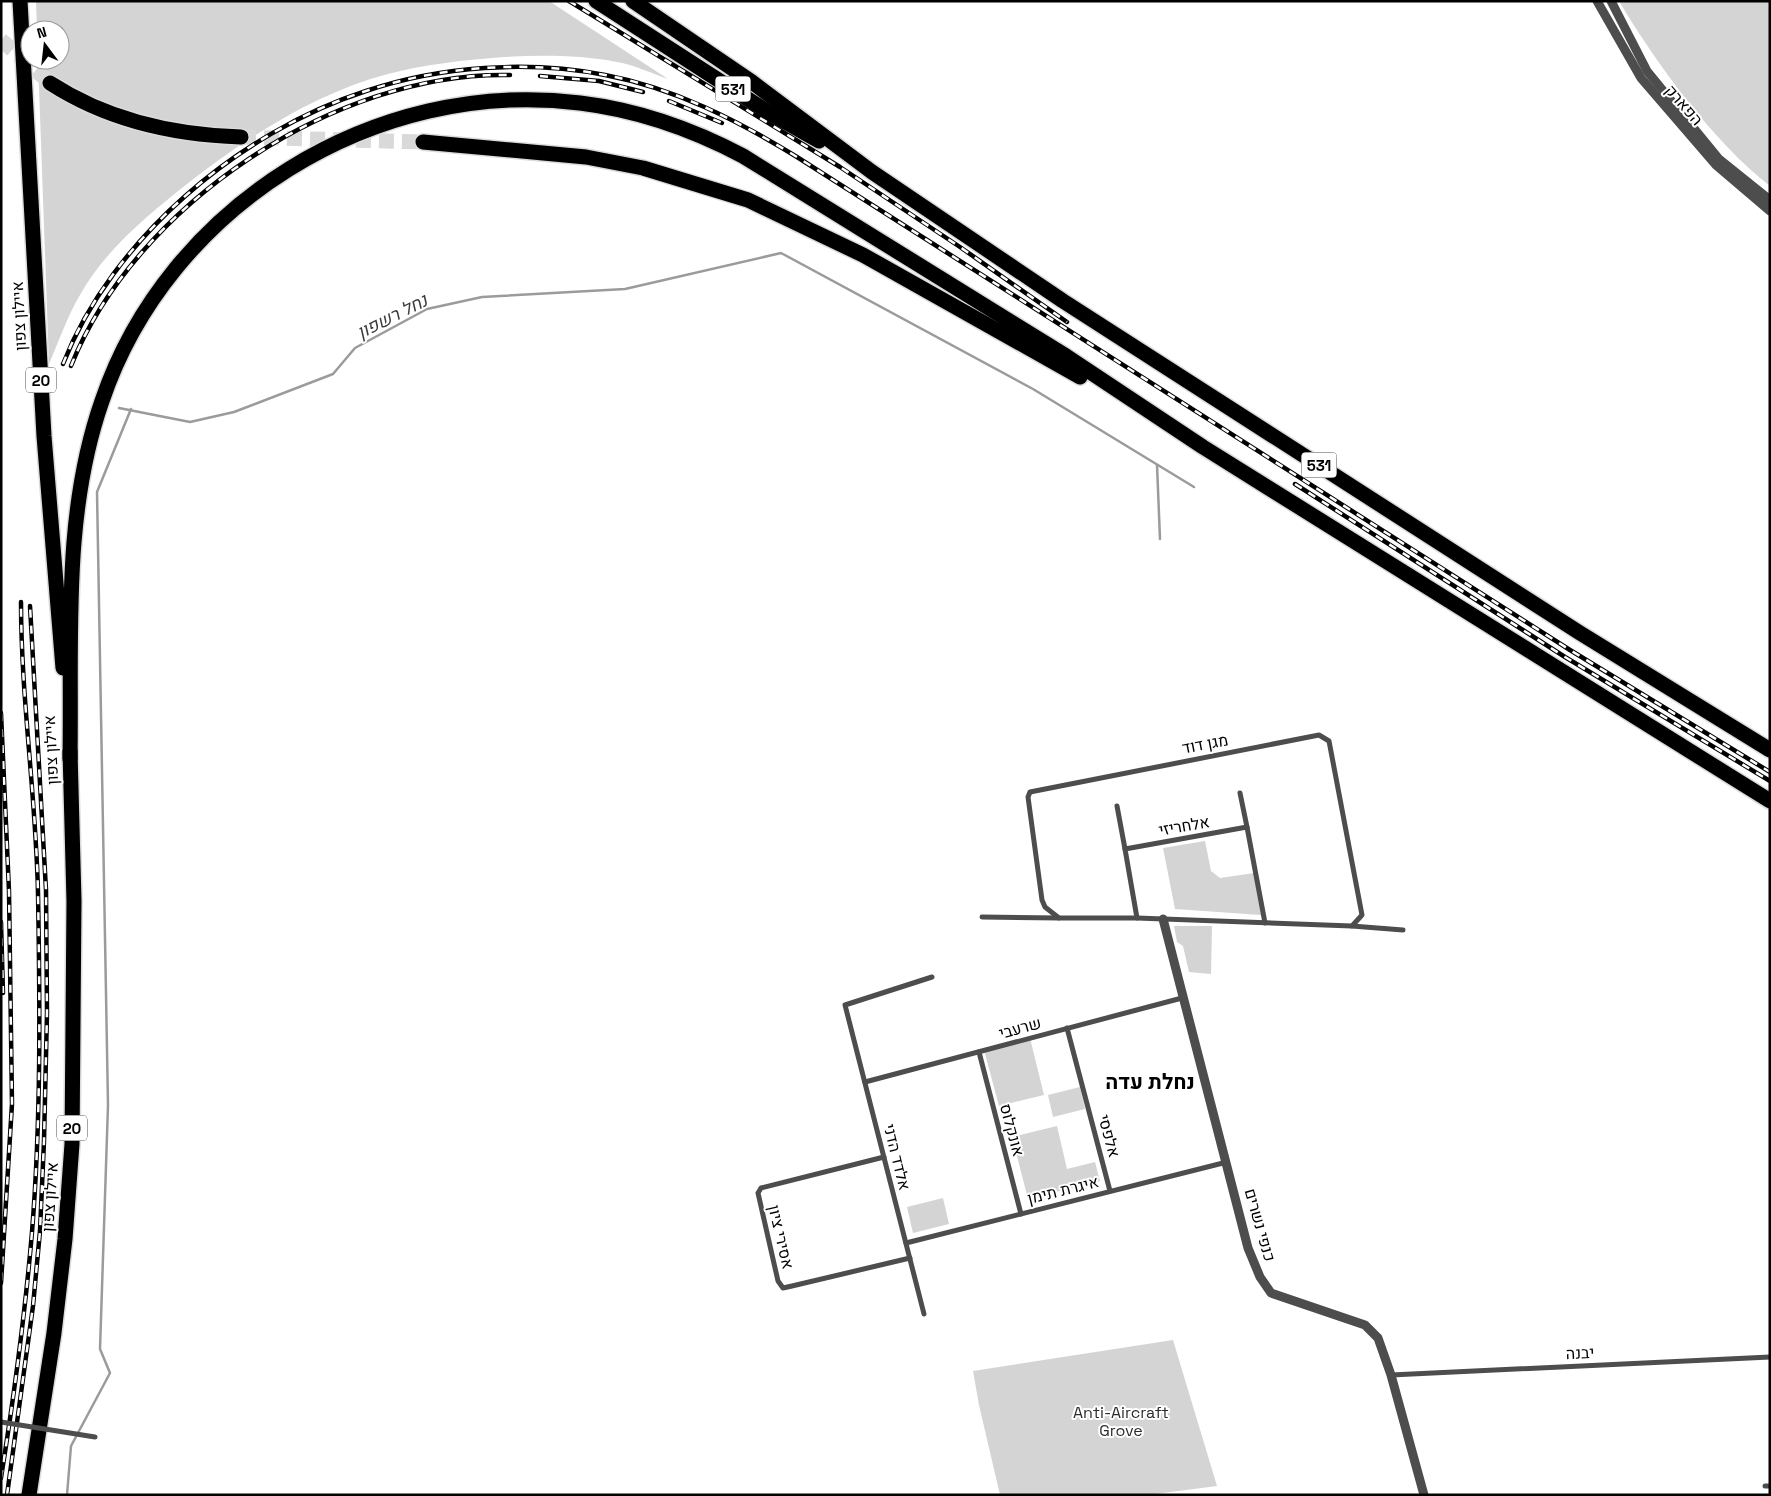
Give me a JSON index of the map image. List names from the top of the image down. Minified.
{"streets":{"highway":["531","איילון צפון","20"],"street":["הפארק","מגן דוד","אלחריזי","שרעבי","אונקלוס","אלפסי","אלדד הדני","איגרת תימן","כנפי נשרים","אסירי ציון","יבנה"]},"crossings":[["שרעבי","אונקלוס"],["שרעבי","אלפסי"],["שרעבי","אלדד הדני"],["שרעבי","כנפי נשרים"],["אונקלוס","איגרת תימן"],["אלפסי","איגרת תימן"],["אלדד הדני","איגרת תימן"],["אלדד הדני","אסירי ציון"],["איגרת תימן","כנפי נשרים"],["כנפי נשרים","יבנה"]],"districts":["נחלת עדה"],"water":["נחל רשפון"],"parks":["Anti-Aircraft Grove"],"north":"top"}
